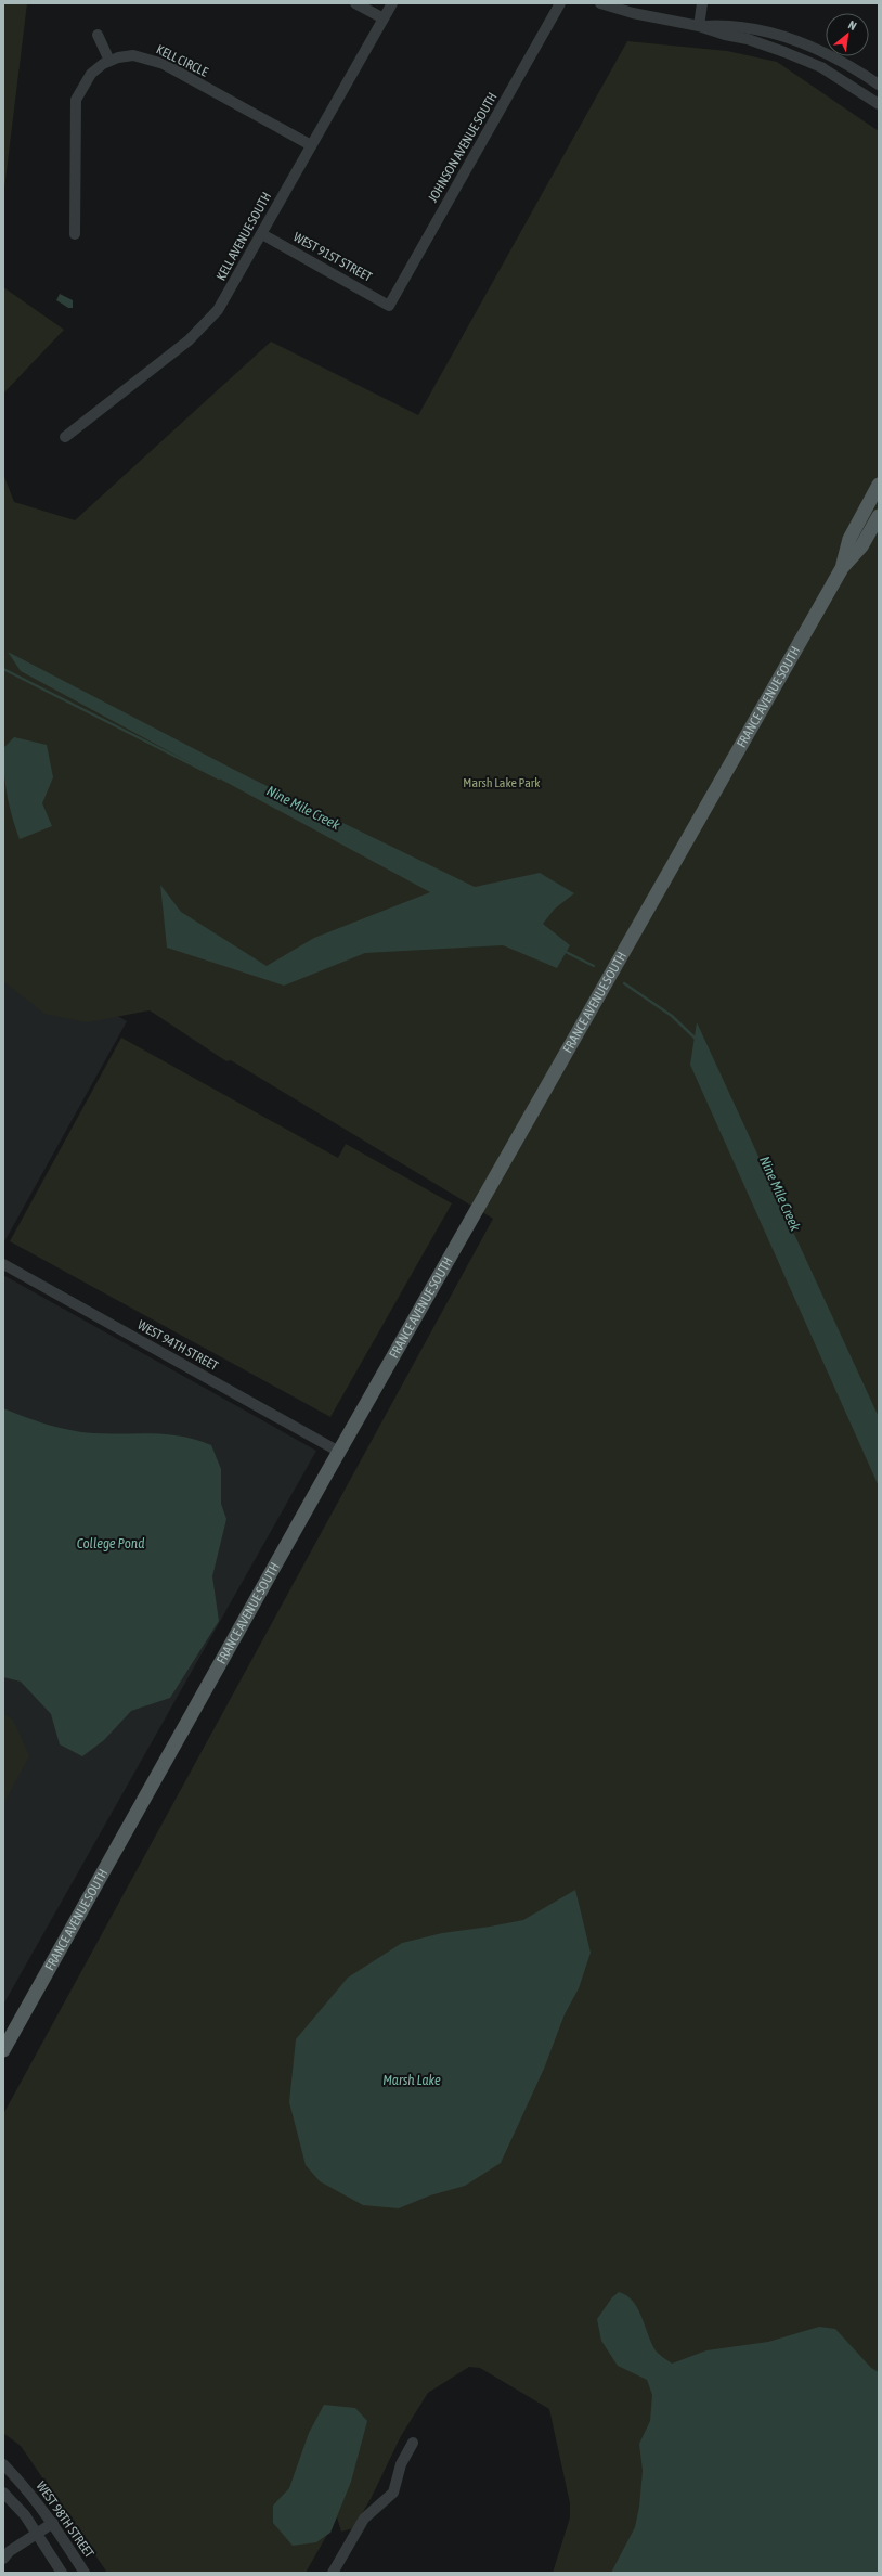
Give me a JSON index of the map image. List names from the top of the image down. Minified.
{"streets":{"main road":["FRANCE AVENUE SOUTH"],"street":["KELL CIRCLE","JOHNSON AVENUE SOUTH","KELL AVENUE SOUTH","WEST 91ST STREET","WEST 94TH STREET","WEST 98TH STREET"]},"crossings":[["KELL CIRCLE","KELL AVENUE SOUTH"],["JOHNSON AVENUE SOUTH","WEST 91ST STREET"],["KELL AVENUE SOUTH","WEST 91ST STREET"],["FRANCE AVENUE SOUTH","WEST 94TH STREET"]],"water":["Nine Mile Creek","College Pond","Marsh Lake"],"parks":["Marsh Lake Park"],"north":"top right"}
